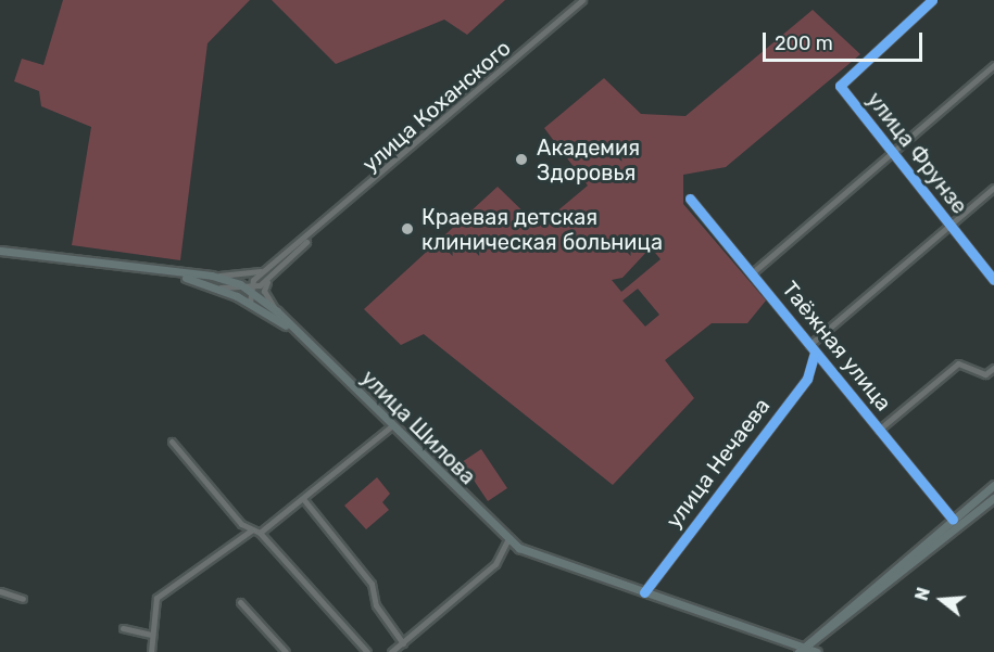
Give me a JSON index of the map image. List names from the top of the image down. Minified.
{"streets":{"main road":["улица Шилова"],"street":["улица Коханского","улица Фрунзе","Таёжная улица","улица Нечаева"]},"crossings":[["Таёжная улица","улица Нечаева"],["улица Шилова","улица Нечаева"]],"places":["Академия Здоровья","Краевая детская клиническая больница"],"scale_bar":"200 m","north":"left"}
